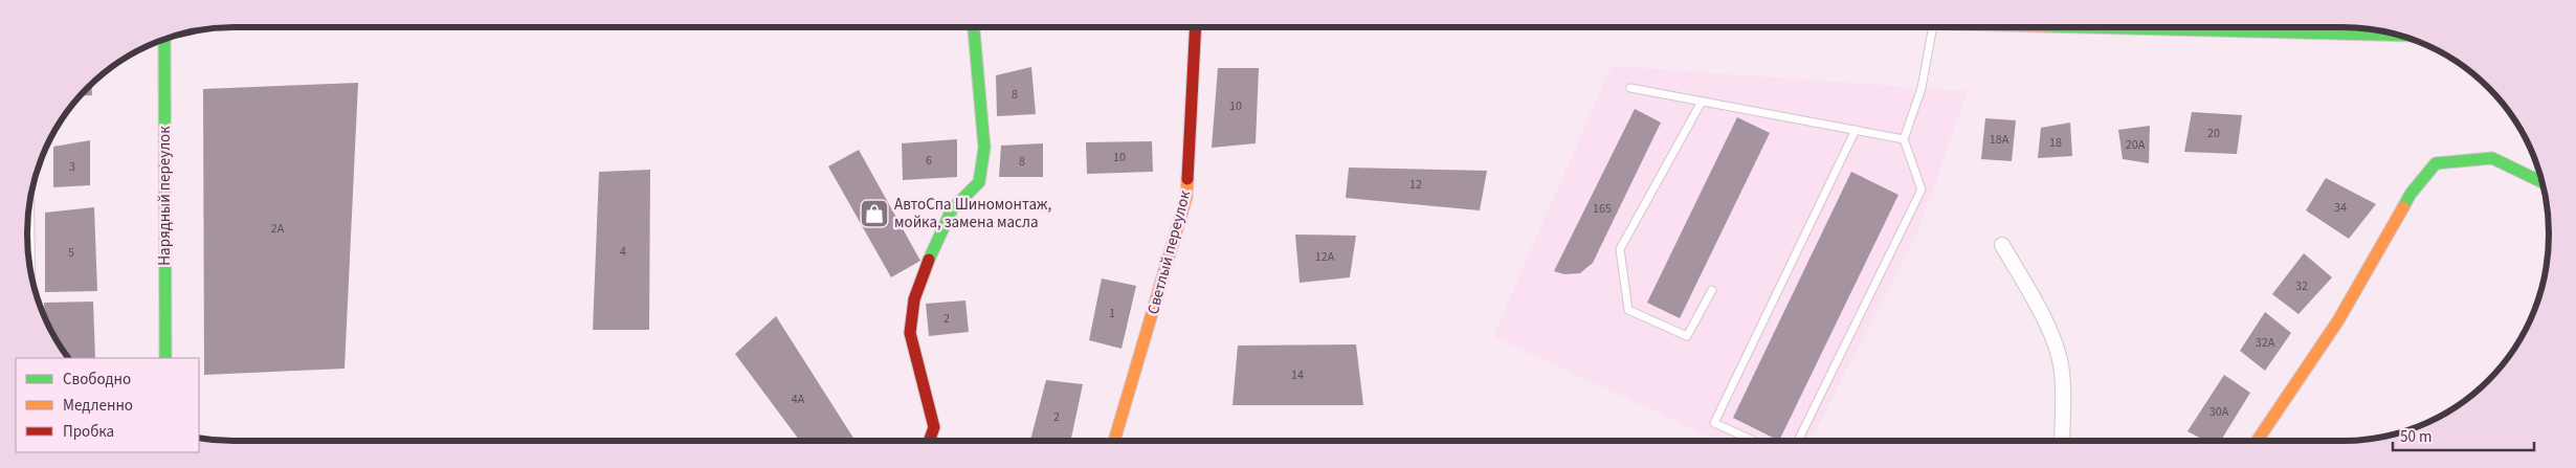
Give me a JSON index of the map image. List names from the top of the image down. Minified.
{"streets":{"street":["Нарядный переулок","Светлый переулок"]},"places":{"shop":["АвтоСпа Шиномонтаж, мойка, замена масла"]},"house_numbers":["8","10","20","18А","18","20А","10","6","8","3","12","34","165","2А","4","5","12А","32","1","2","32А","14","4А","30А","2"],"legend":["Свободно","Медленно","Пробка"],"scale_bar":"50 m"}
